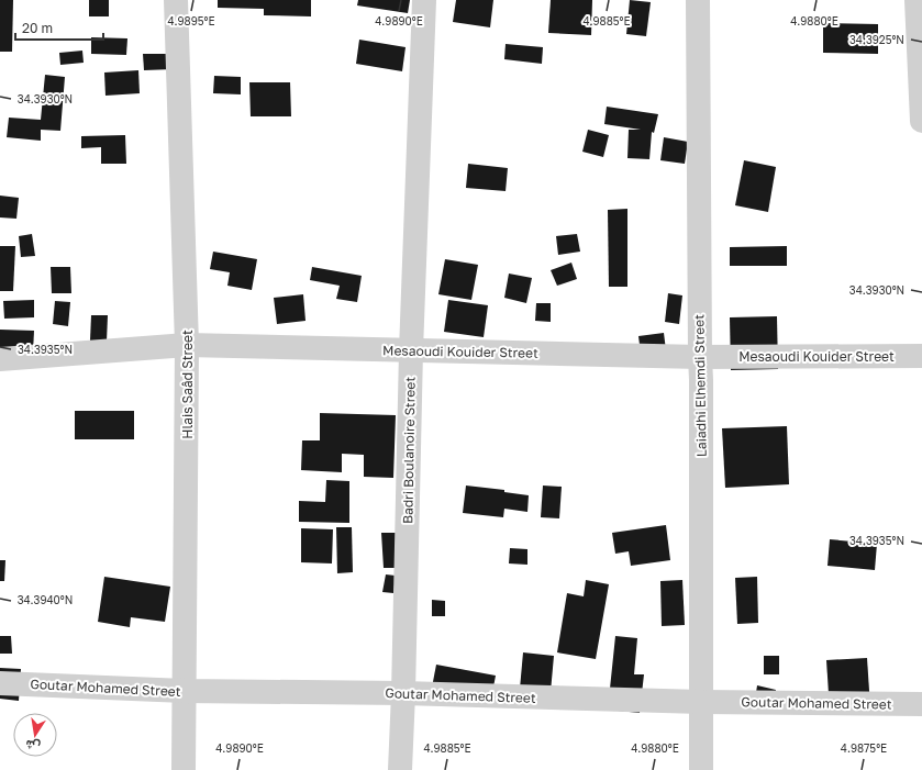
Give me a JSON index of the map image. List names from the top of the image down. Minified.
{"streets":{"street":["Mesaoudi Kouider Street","Hlais Saâd Street","Laiadhi Elhemdi Street","Badri Boulanoire Street","Goutar Mohamed Street"]},"crossings":[["Mesaoudi Kouider Street","Hlais Saâd Street"],["Mesaoudi Kouider Street","Laiadhi Elhemdi Street"],["Mesaoudi Kouider Street","Badri Boulanoire Street"],["Hlais Saâd Street","Goutar Mohamed Street"],["Laiadhi Elhemdi Street","Goutar Mohamed Street"],["Badri Boulanoire Street","Goutar Mohamed Street"]],"scale_bar":"20 m","north":"bottom","coordinates":["4.9895°E","4.9890°E","4.9885°E","4.9880°E","34.3925°N","34.3930°N","34.3935°N","34.3940°N","4.9875°E"]}
